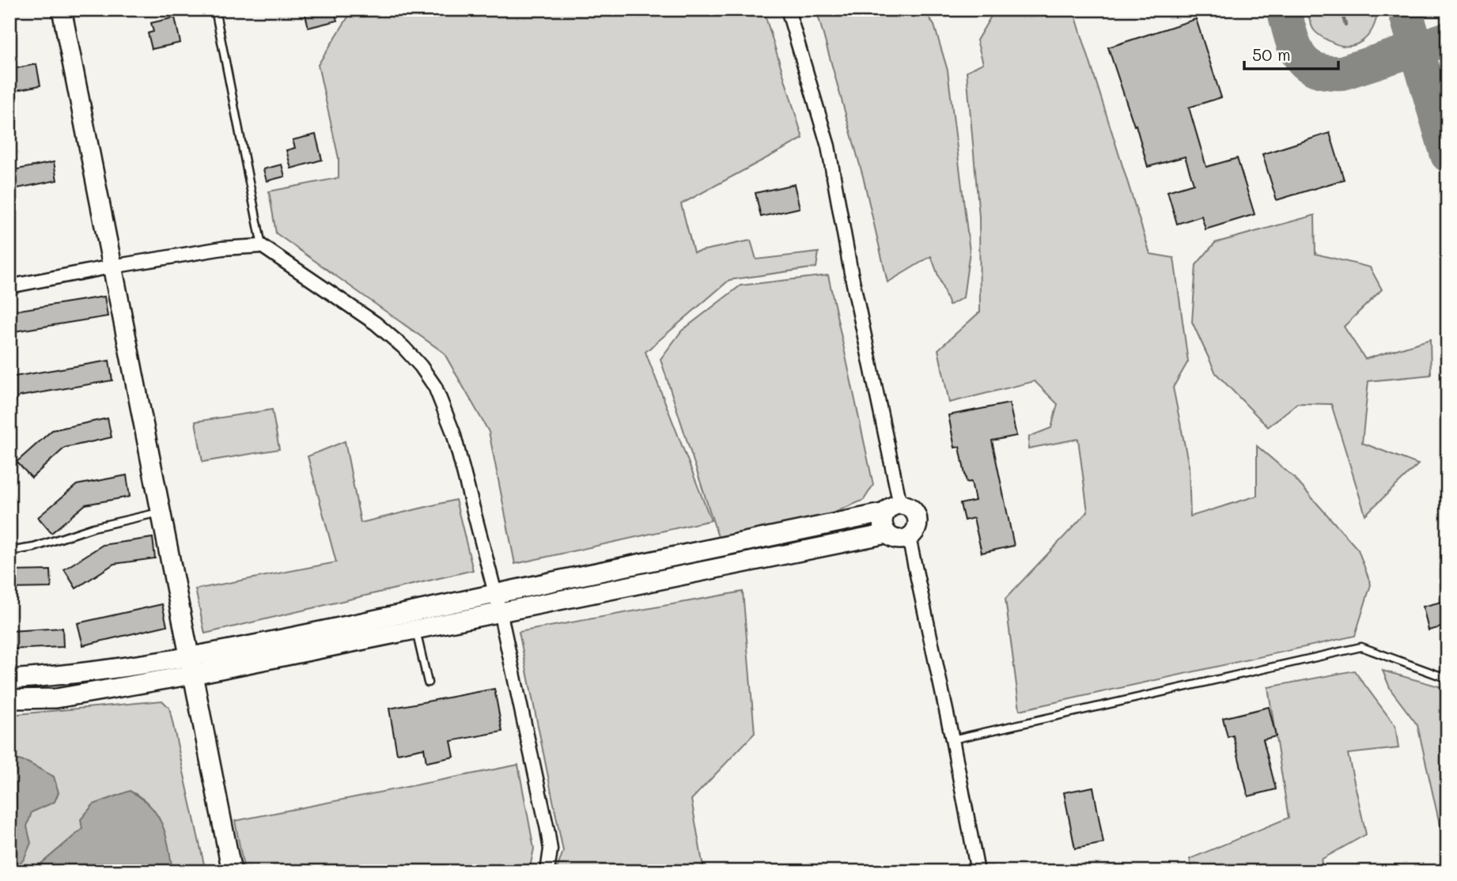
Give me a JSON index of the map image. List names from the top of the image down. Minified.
{"scale_bar":"50 m"}
